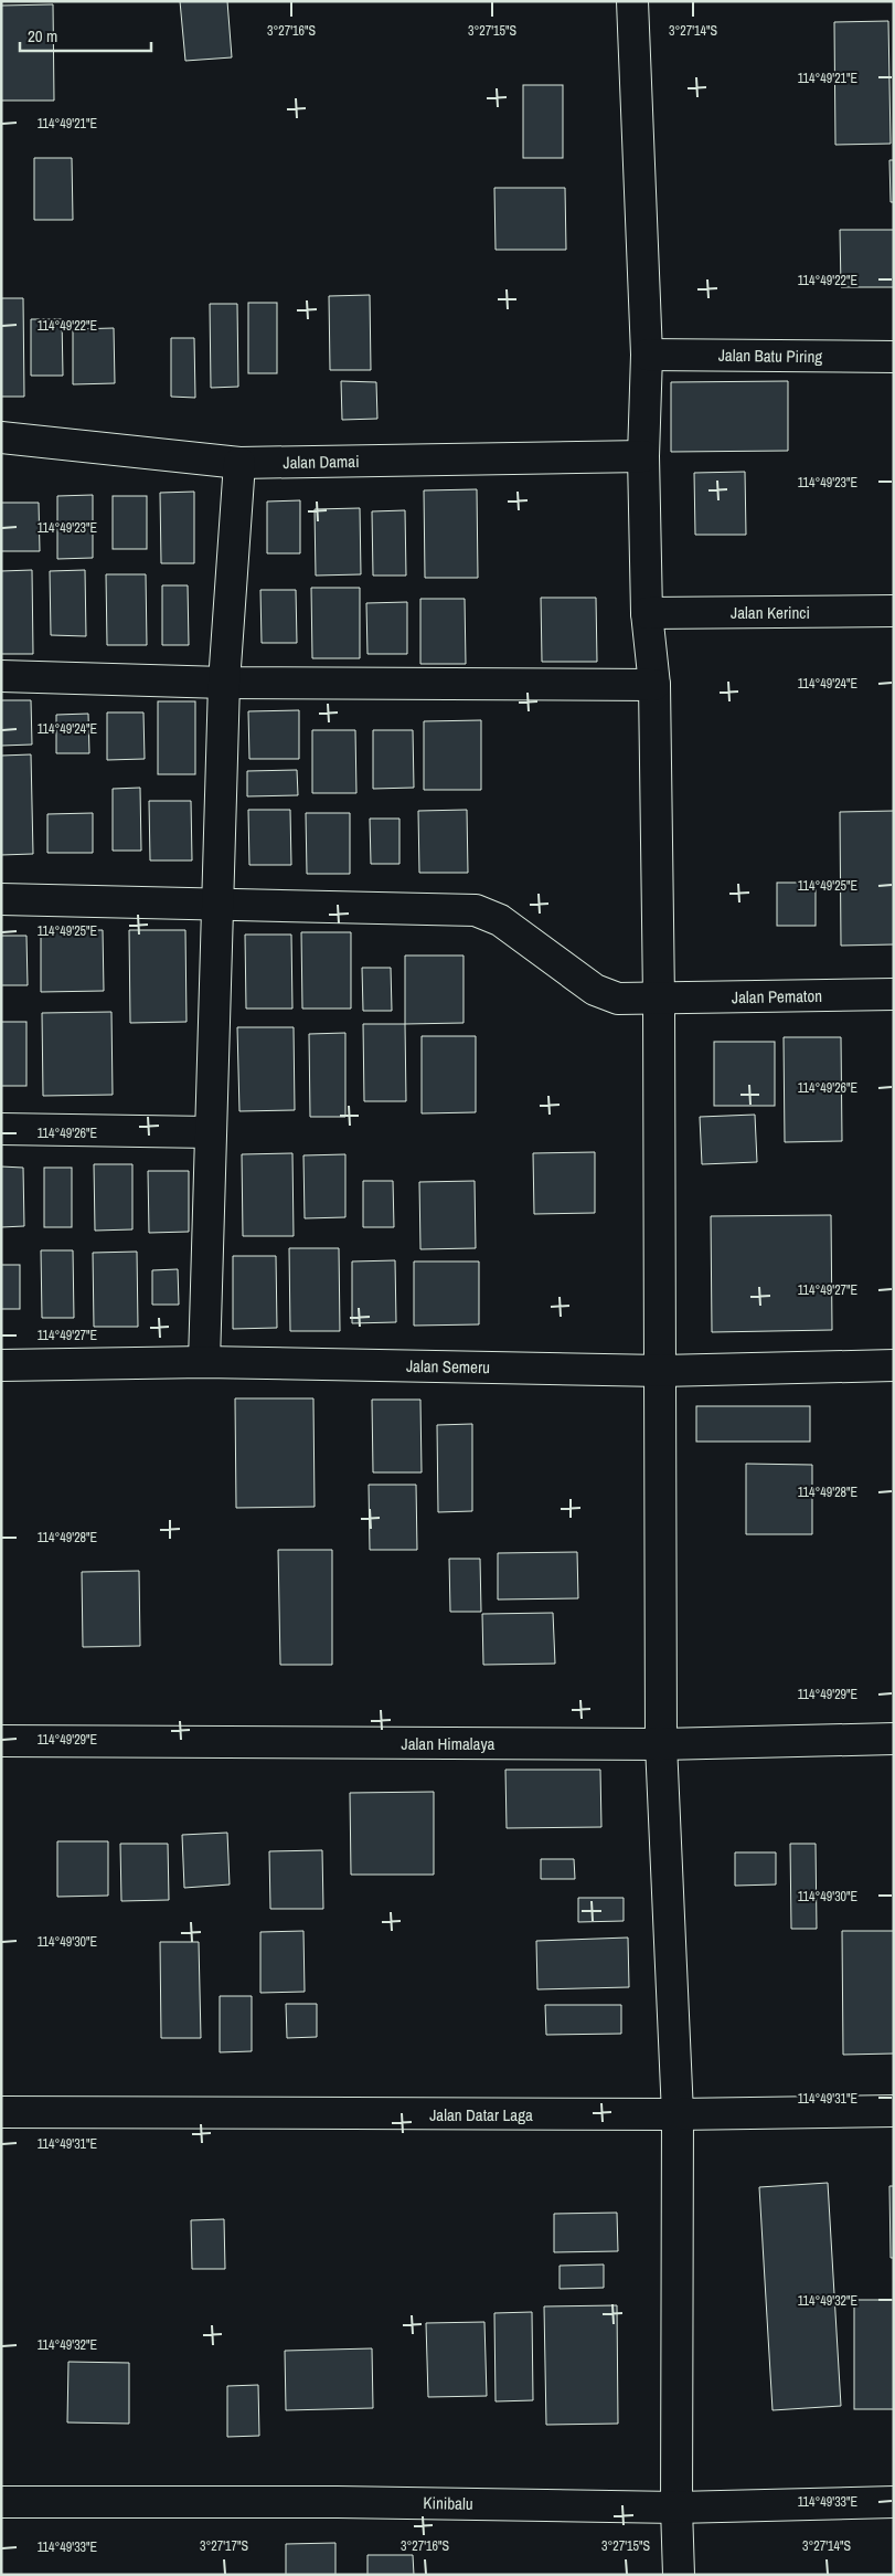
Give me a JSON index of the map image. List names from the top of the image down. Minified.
{"streets":{"street":["Jalan Batu Piring","Jalan Damai","Jalan Kerinci","Jalan Pematon","Jalan Semeru","Jalan Himalaya","Jalan Datar Laga","Kinibalu"]},"scale_bar":"20 m","coordinates":["3°27'16\"S","3°27'15\"S","3°27'14\"S","114°49'21\"E","114°49'22\"E","114°49'23\"E","114°49'24\"E","114°49'25\"E","114°49'26\"E","114°49'27\"E","114°49'28\"E","114°49'29\"E","114°49'30\"E","114°49'31\"E","114°49'32\"E","114°49'33\"E","3°27'17\"S"]}
